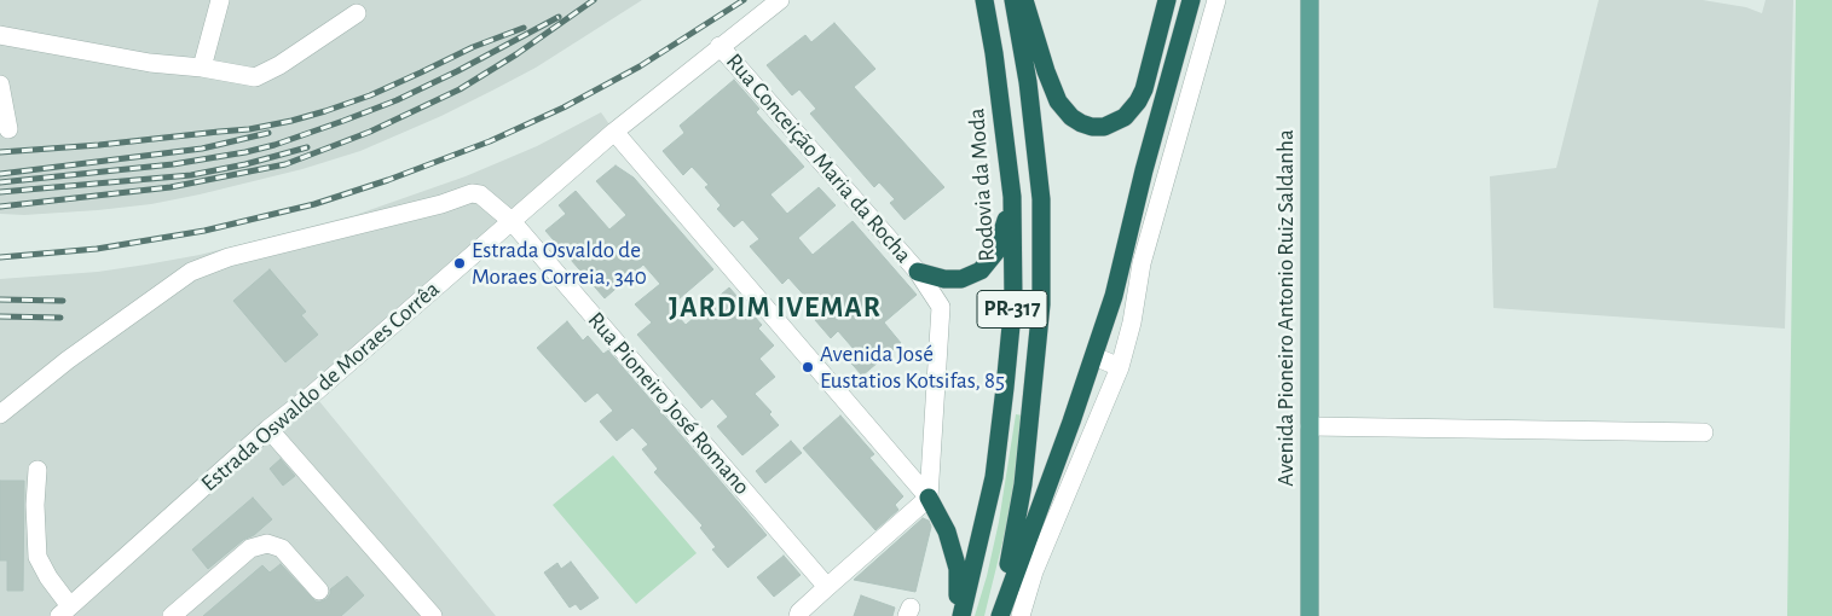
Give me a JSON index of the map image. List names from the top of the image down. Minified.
{"streets":{"highway":["Rodovia da Moda","PR-317"],"main road":["Avenida Pioneiro Antonio Ruiz Saldanha"],"street":["Rua Conceição Maria da Rocha","Estrada Oswaldo de Moraes Corrêa","Rua Pioneiro José Romano"]},"crossings":[["Rua Conceição Maria da Rocha","Estrada Oswaldo de Moraes Corrêa"],["Estrada Oswaldo de Moraes Corrêa","Rua Pioneiro José Romano"]],"districts":["JARDIM IVEMAR"],"places":["Estrada Osvaldo de Moraes Correia, 340","Avenida José Eustatios Kotsifas, 85"]}
